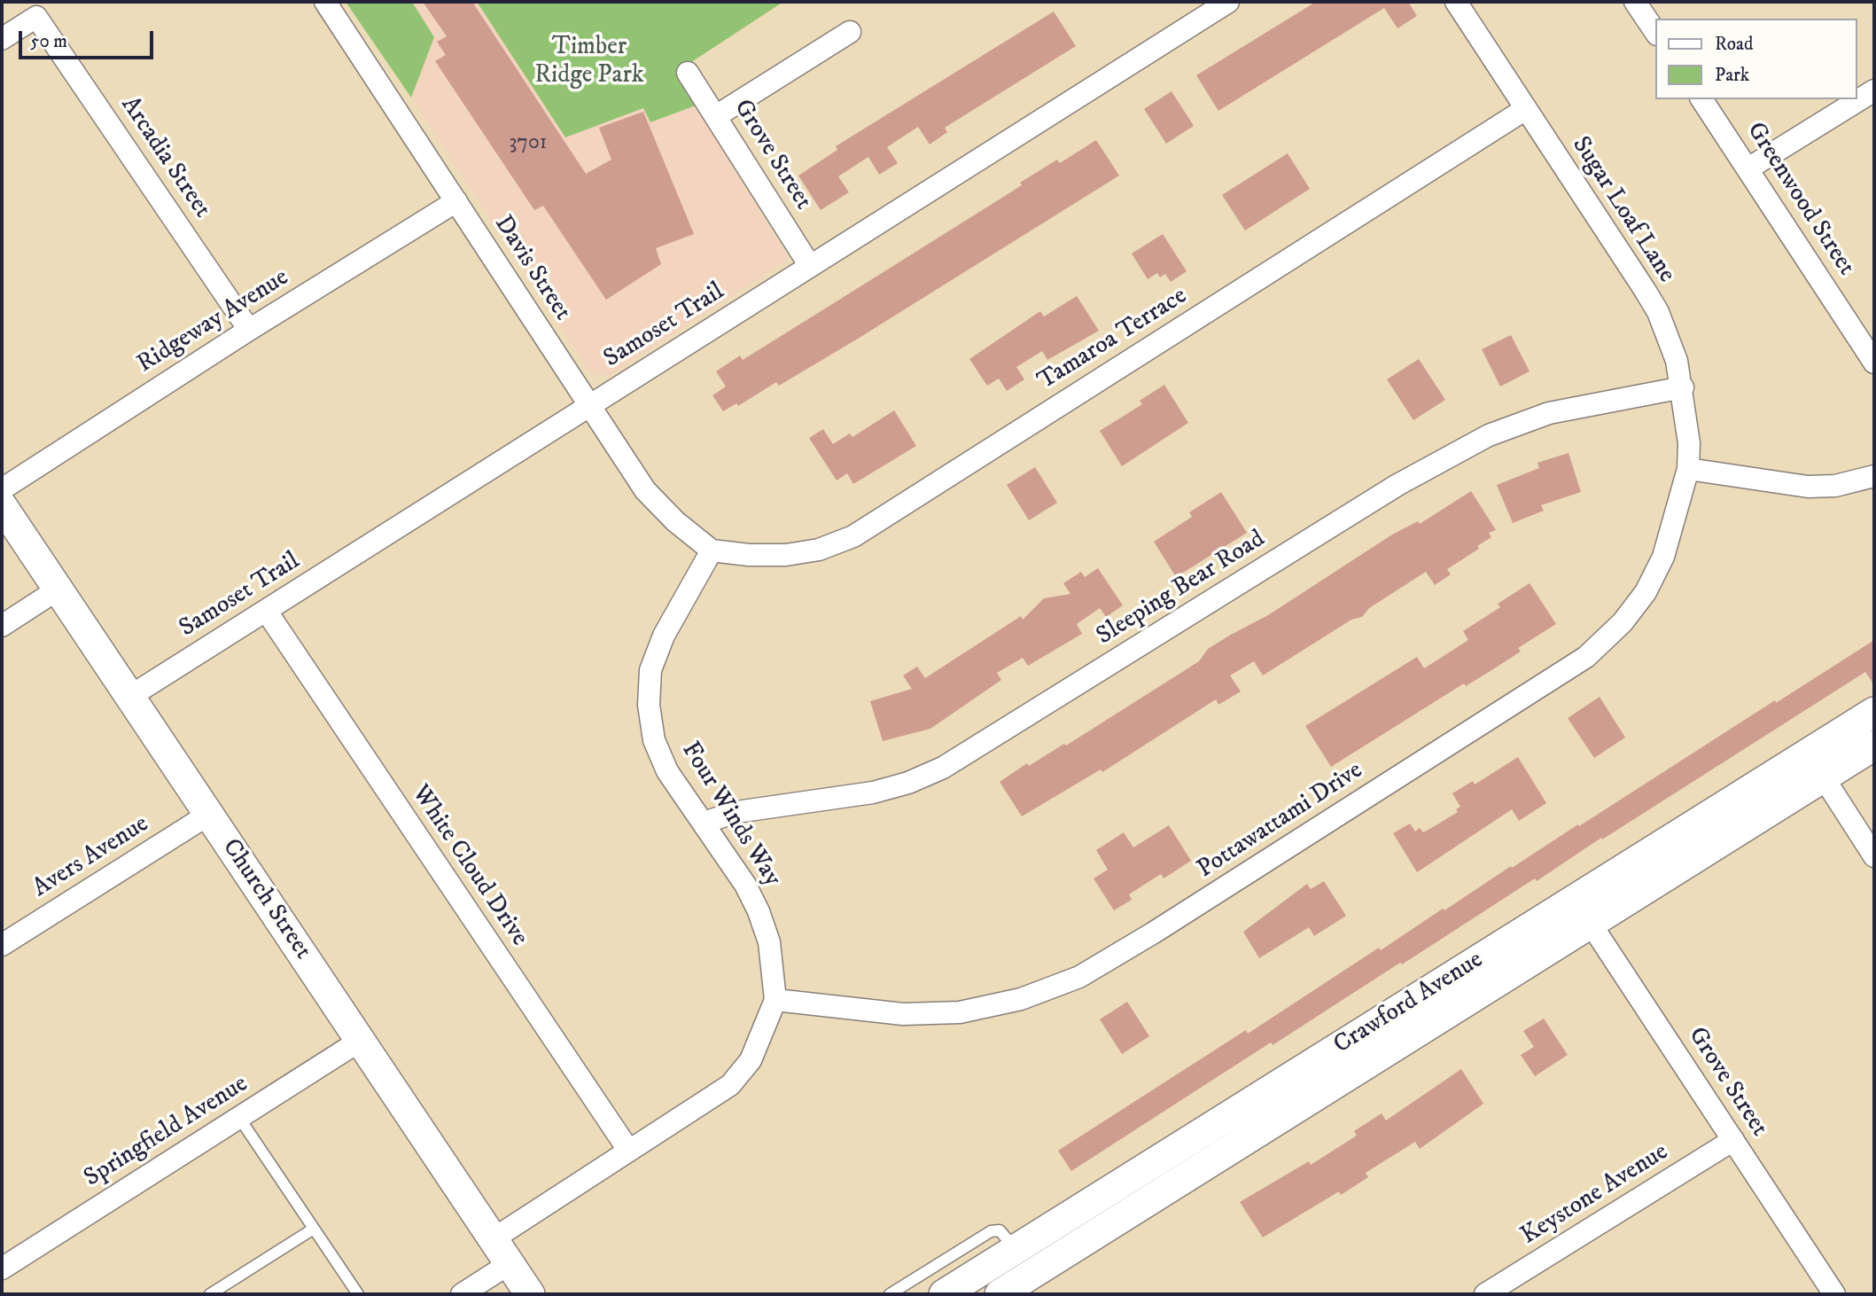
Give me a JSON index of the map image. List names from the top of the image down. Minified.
{"streets":{"main road":["Church Street","Crawford Avenue"],"street":["Grove Street","Arcadia Street","Greenwood Street","Sugar Loaf Lane","Davis Street","Ridgeway Avenue","Samoset Trail","Tamaroa Terrace","Sleeping Bear Road","Four Winds Way","Pottawattami Drive","Avers Avenue","White Cloud Drive","Springfield Avenue","Keystone Avenue"]},"crossings":[["Grove Street","Samoset Trail"],["Grove Street","Crawford Avenue"],["Grove Street","Keystone Avenue"],["Arcadia Street","Ridgeway Avenue"],["Sugar Loaf Lane","Tamaroa Terrace"],["Sugar Loaf Lane","Sleeping Bear Road"],["Sugar Loaf Lane","Pottawattami Drive"],["Davis Street","Ridgeway Avenue"],["Davis Street","Samoset Trail"],["Davis Street","Tamaroa Terrace"],["Davis Street","Four Winds Way"],["Samoset Trail","White Cloud Drive"],["Samoset Trail","Church Street"],["Tamaroa Terrace","Four Winds Way"],["Sleeping Bear Road","Four Winds Way"],["Four Winds Way","Pottawattami Drive"],["Four Winds Way","White Cloud Drive"],["Four Winds Way","Church Street"],["Avers Avenue","Church Street"],["Church Street","Springfield Avenue"]],"parks":["Timber Ridge Park"],"house_numbers":["3701"],"legend":["Road","Park"],"scale_bar":"50 m"}
